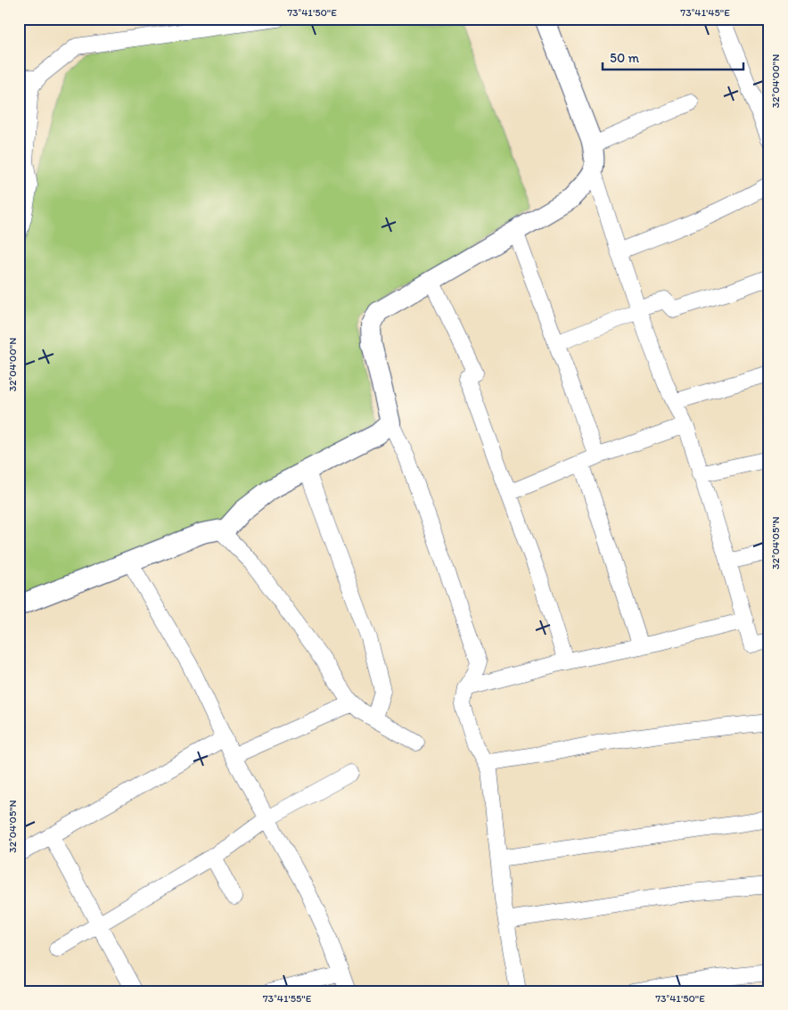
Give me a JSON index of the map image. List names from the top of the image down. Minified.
{"scale_bar":"50 m","coordinates":["73°41'50\"E","73°41'45\"E","32°04'00\"N","32°04'05\"N","73°41'55\"E"]}
